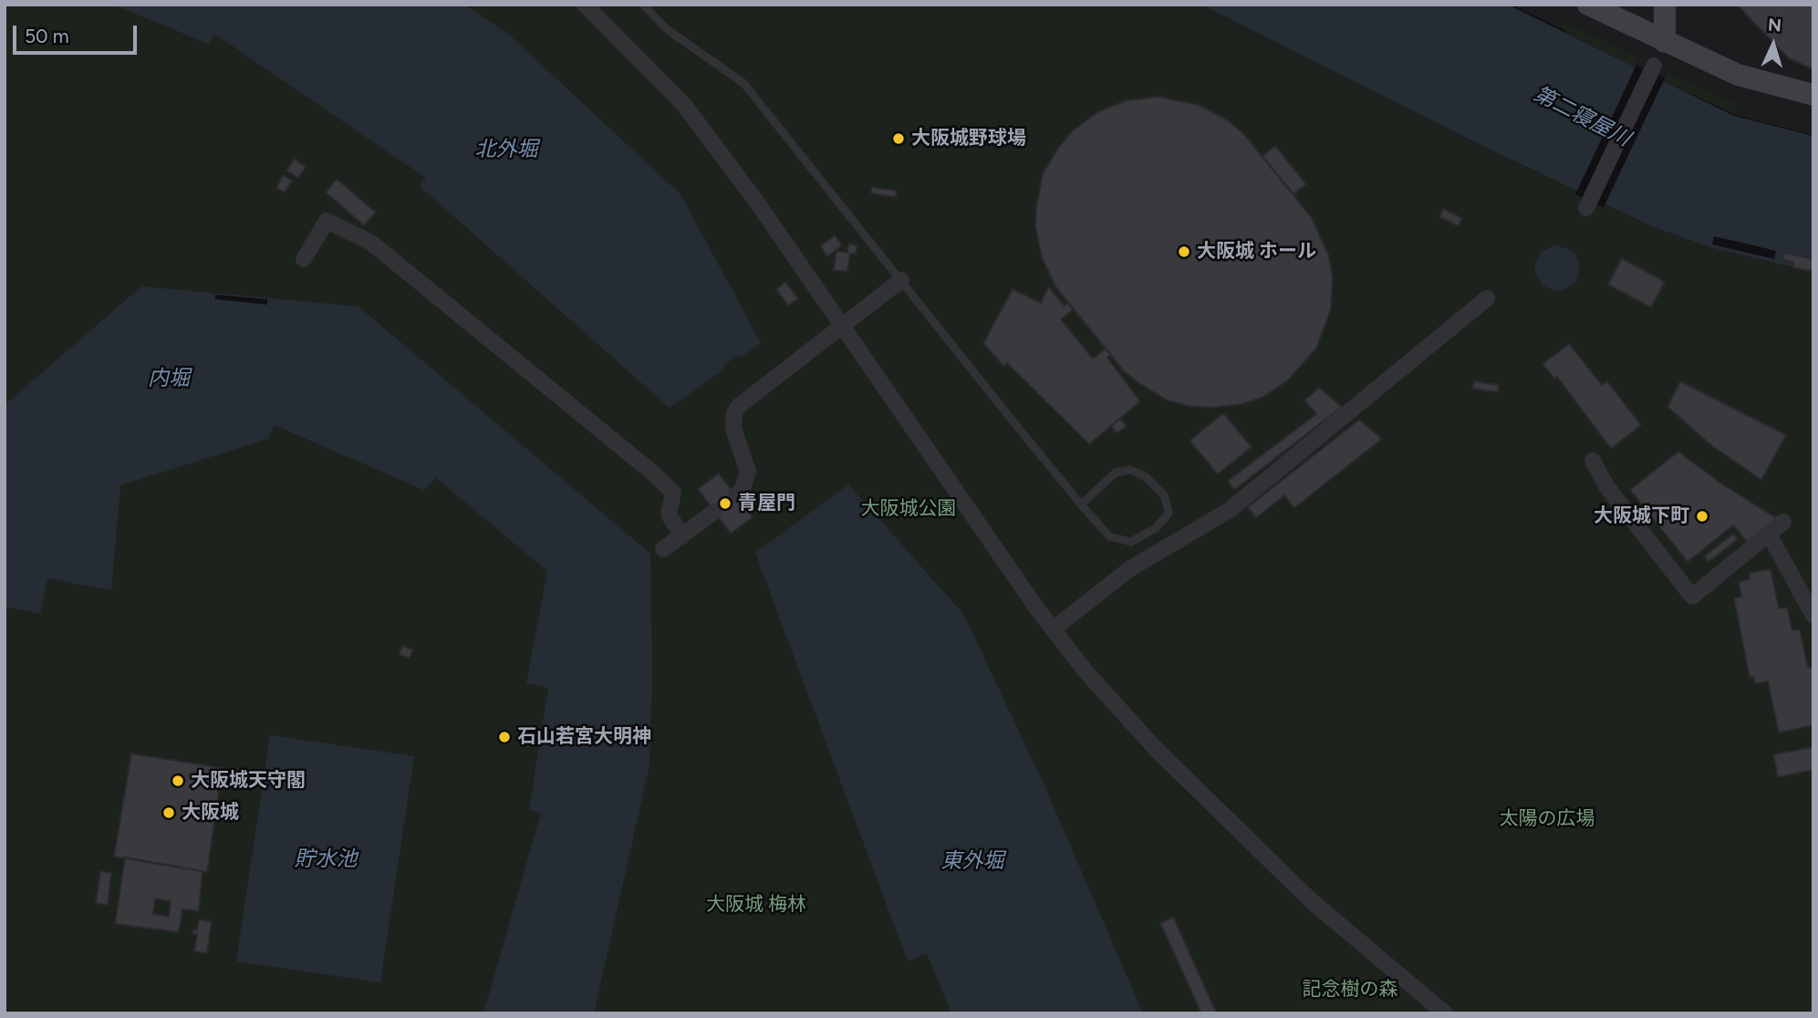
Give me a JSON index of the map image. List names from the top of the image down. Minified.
{"water":["第二寝屋川","北外堀","内堀","貯水池","東外堀"],"parks":["大阪城公園","太陽の広場","大阪城 梅林","記念樹の森"],"places":["大阪城野球場","大阪城 ホール","青屋門","大阪城下町","石山若宮大明神","大阪城天守閣","大阪城"],"scale_bar":"50 m","north":"top"}
